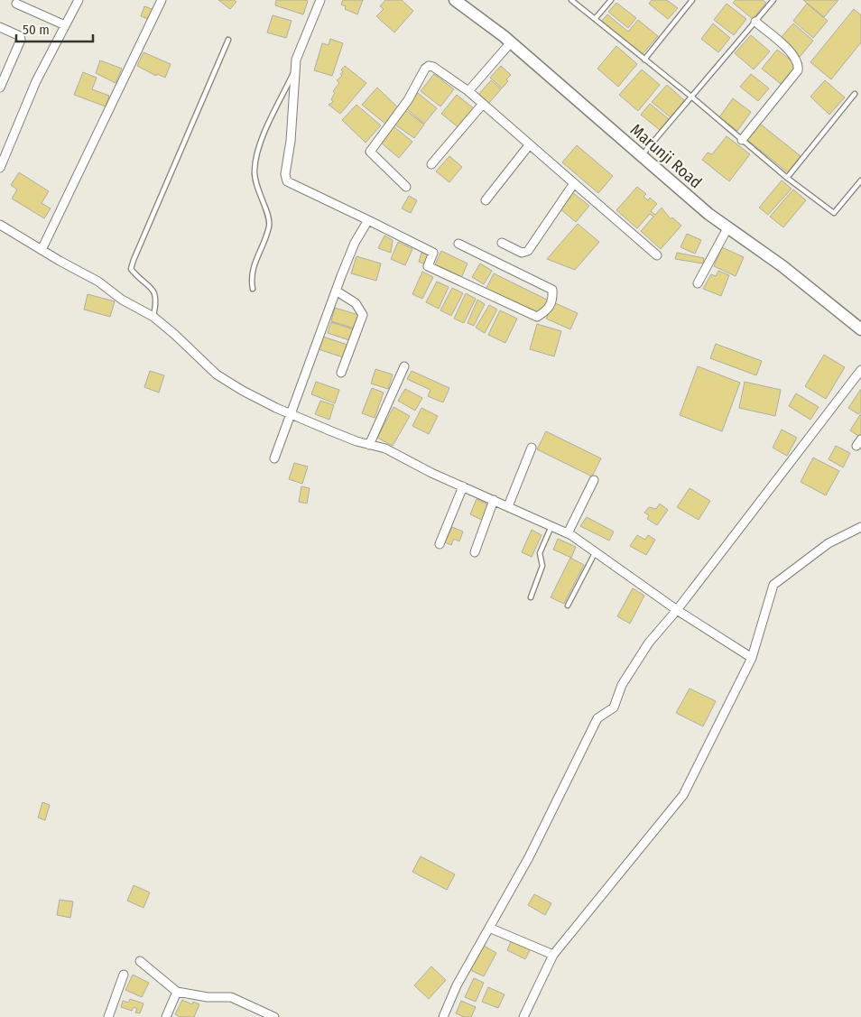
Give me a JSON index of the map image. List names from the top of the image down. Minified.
{"streets":{"street":["Marunji Road"]},"scale_bar":"50 m"}
